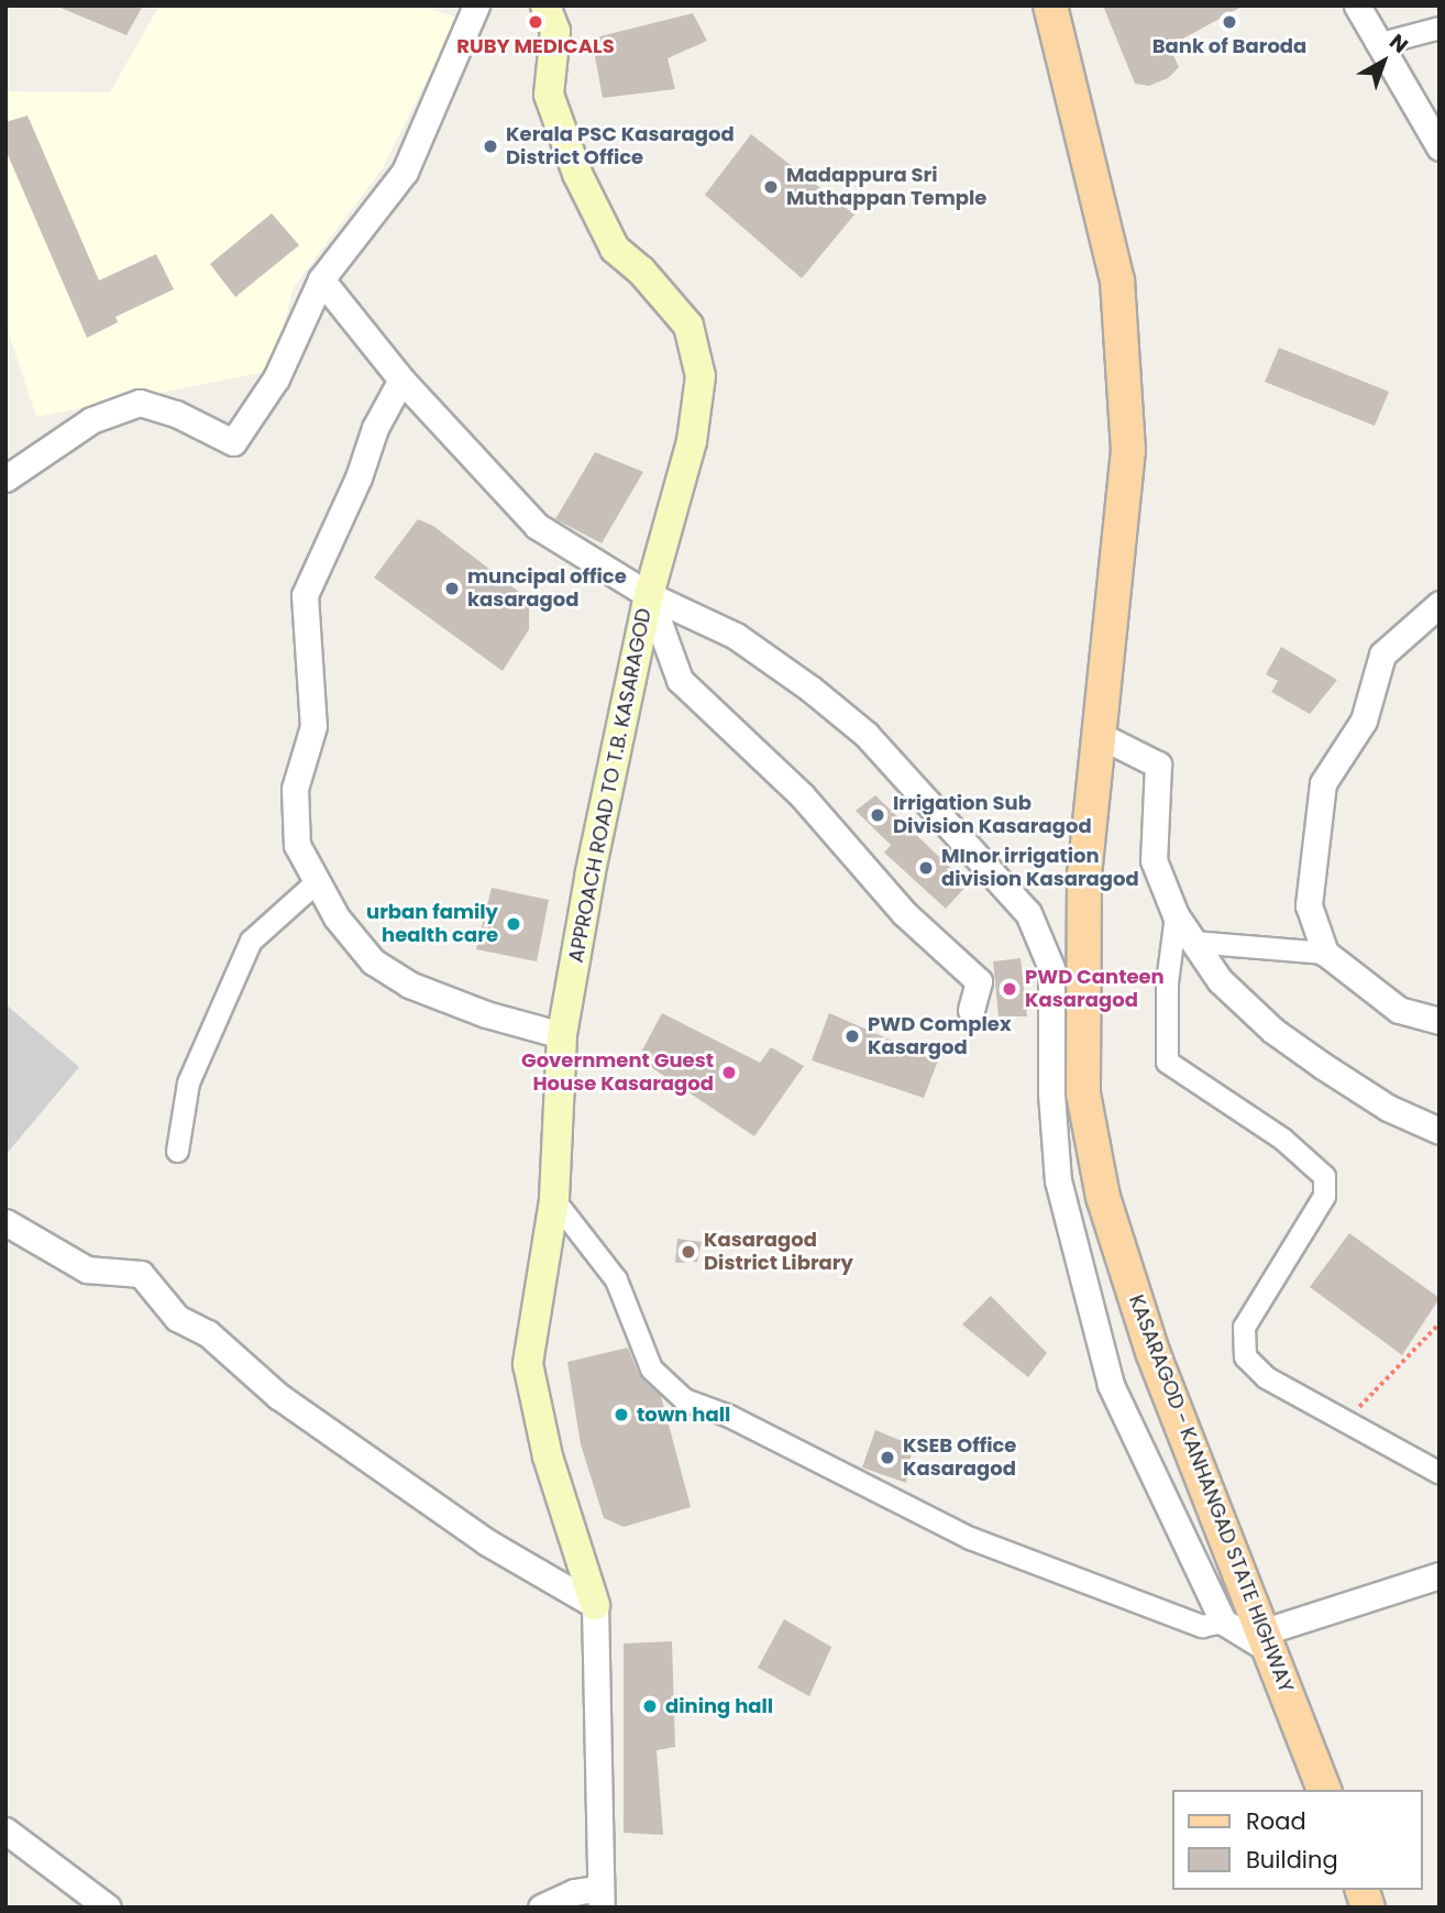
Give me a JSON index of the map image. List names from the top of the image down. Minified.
{"streets":{"main road":["APPROACH ROAD TO T.B. KASARAGOD","KASARAGOD - KANHANGAD STATE HIGHWAY"]},"places":["RUBY MEDICALS","Bank of Baroda","Kerala PSC Kasaragod District Office","Madappura Sri Muthappan Temple","muncipal office kasaragod","Irrigation Sub Division Kasaragod","MInor irrigation division Kasaragod","urban family health care","PWD Canteen Kasaragod","PWD Complex Kasargod","Government Guest House Kasaragod","Kasaragod District Library","town hall","KSEB Office Kasaragod","dining hall"],"legend":["Road","Building"],"north":"top right"}
